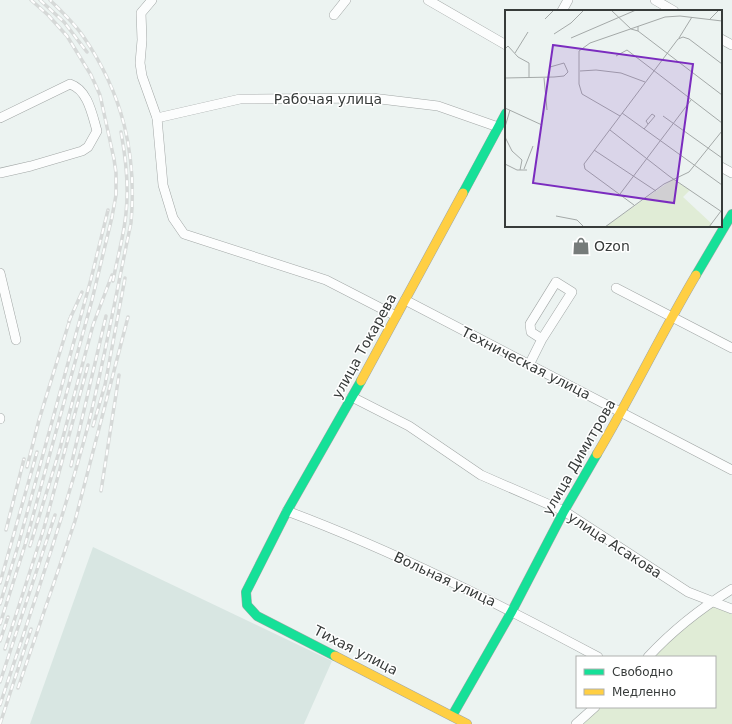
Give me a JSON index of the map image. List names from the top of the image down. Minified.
{"streets":{"street":["Рабочая улица","улица Токарева","Техническая улица","улица Димитрова","улица Асакова","Вольная улица","Тихая улица"]},"crossings":[["Рабочая улица","улица Токарева"],["улица Токарева","Техническая улица"],["улица Токарева","улица Асакова"],["улица Токарева","Вольная улица"],["улица Токарева","Тихая улица"],["Техническая улица","улица Димитрова"],["улица Димитрова","улица Асакова"],["улица Димитрова","Вольная улица"],["улица Димитрова","Тихая улица"]],"places":{"shop":["Ozon"]},"legend":["Свободно","Медленно"]}
